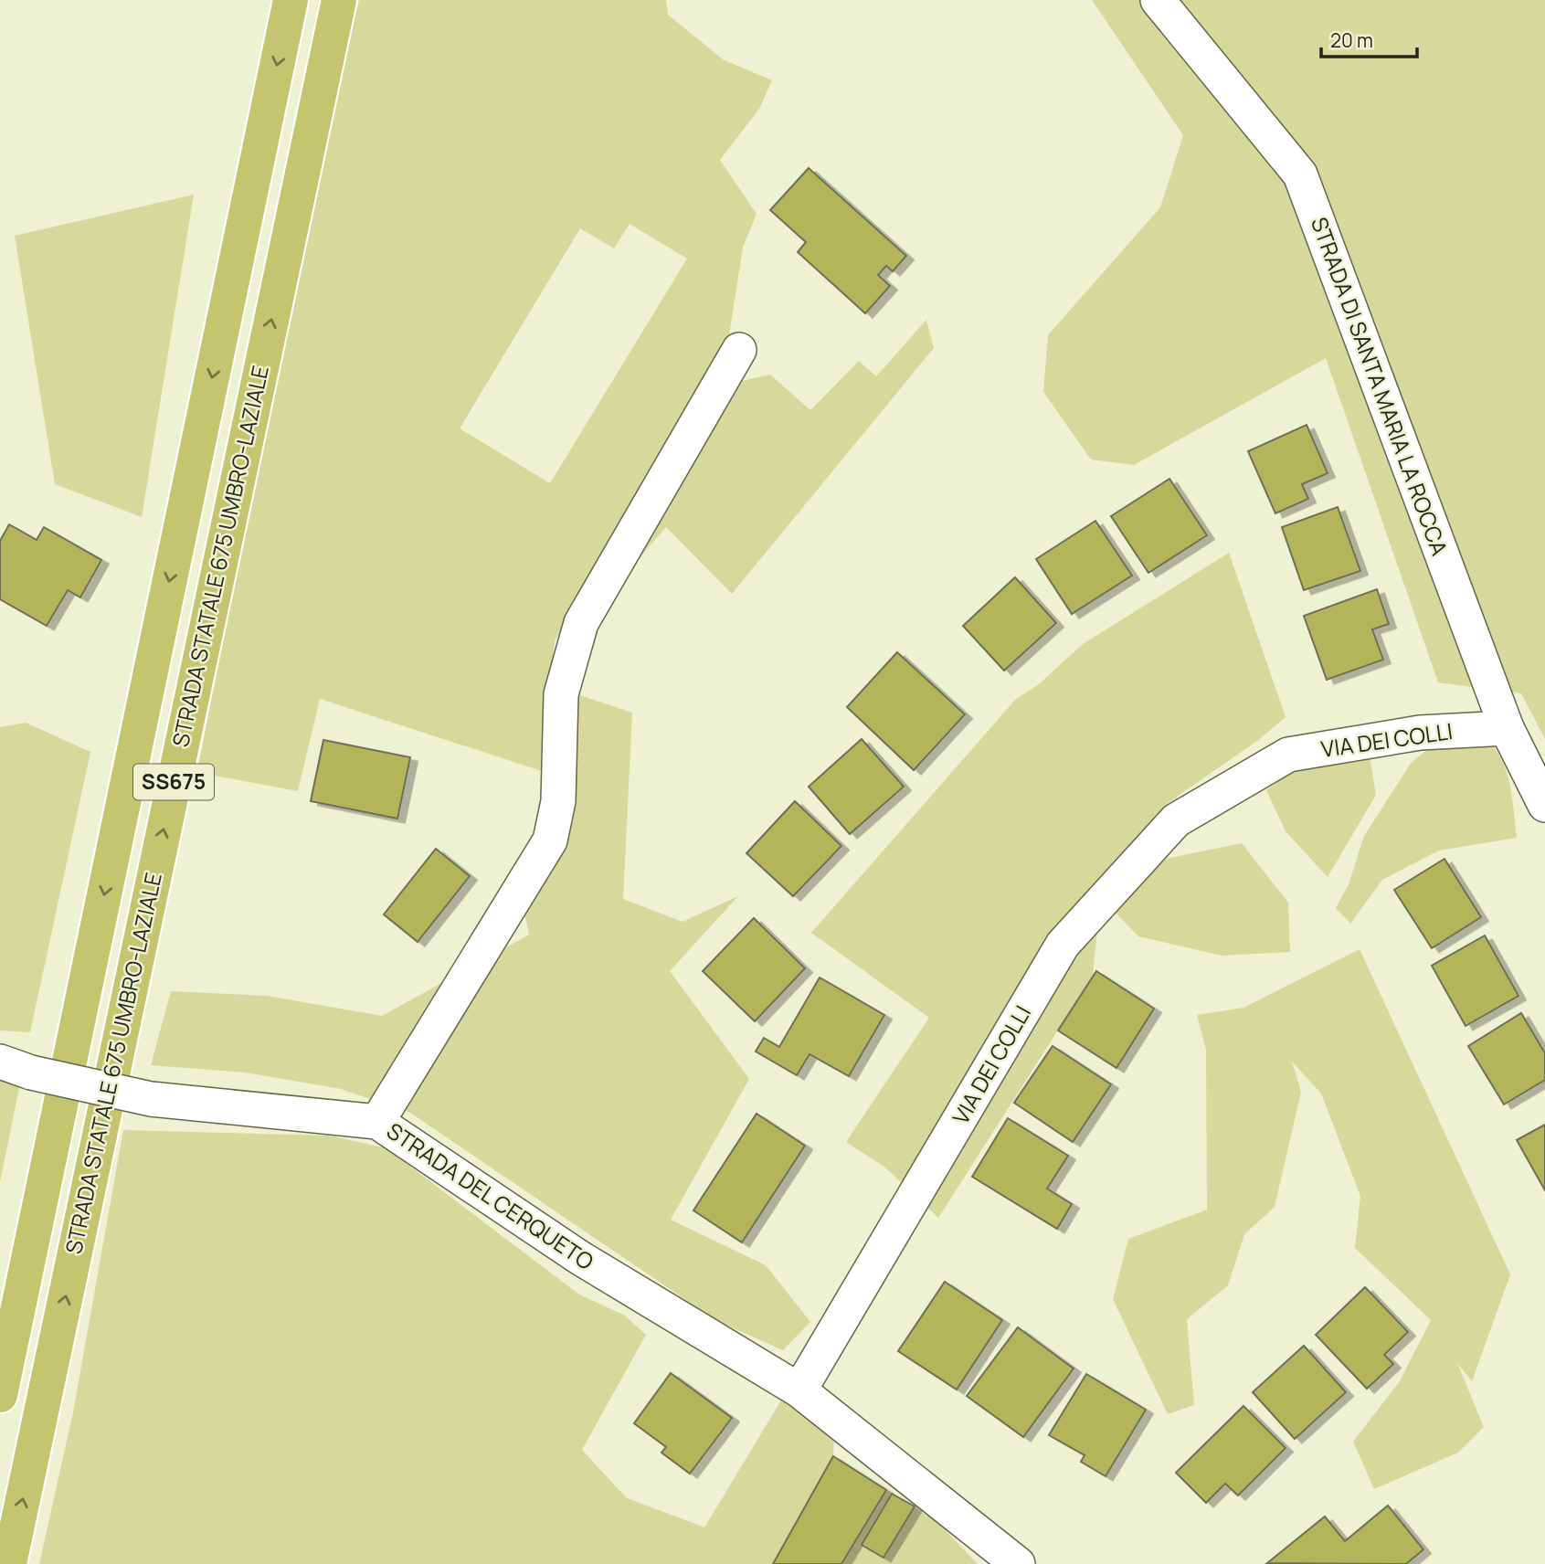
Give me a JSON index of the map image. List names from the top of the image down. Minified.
{"streets":{"highway":["STRADA STATALE 675 UMBRO-LAZIALE","SS675"],"street":["STRADA DI SANTA MARIA LA ROCCA","VIA DEI COLLI","STRADA DEL CERQUETO"]},"crossings":[["STRADA DI SANTA MARIA LA ROCCA","VIA DEI COLLI"],["VIA DEI COLLI","STRADA DEL CERQUETO"]],"scale_bar":"20 m"}
